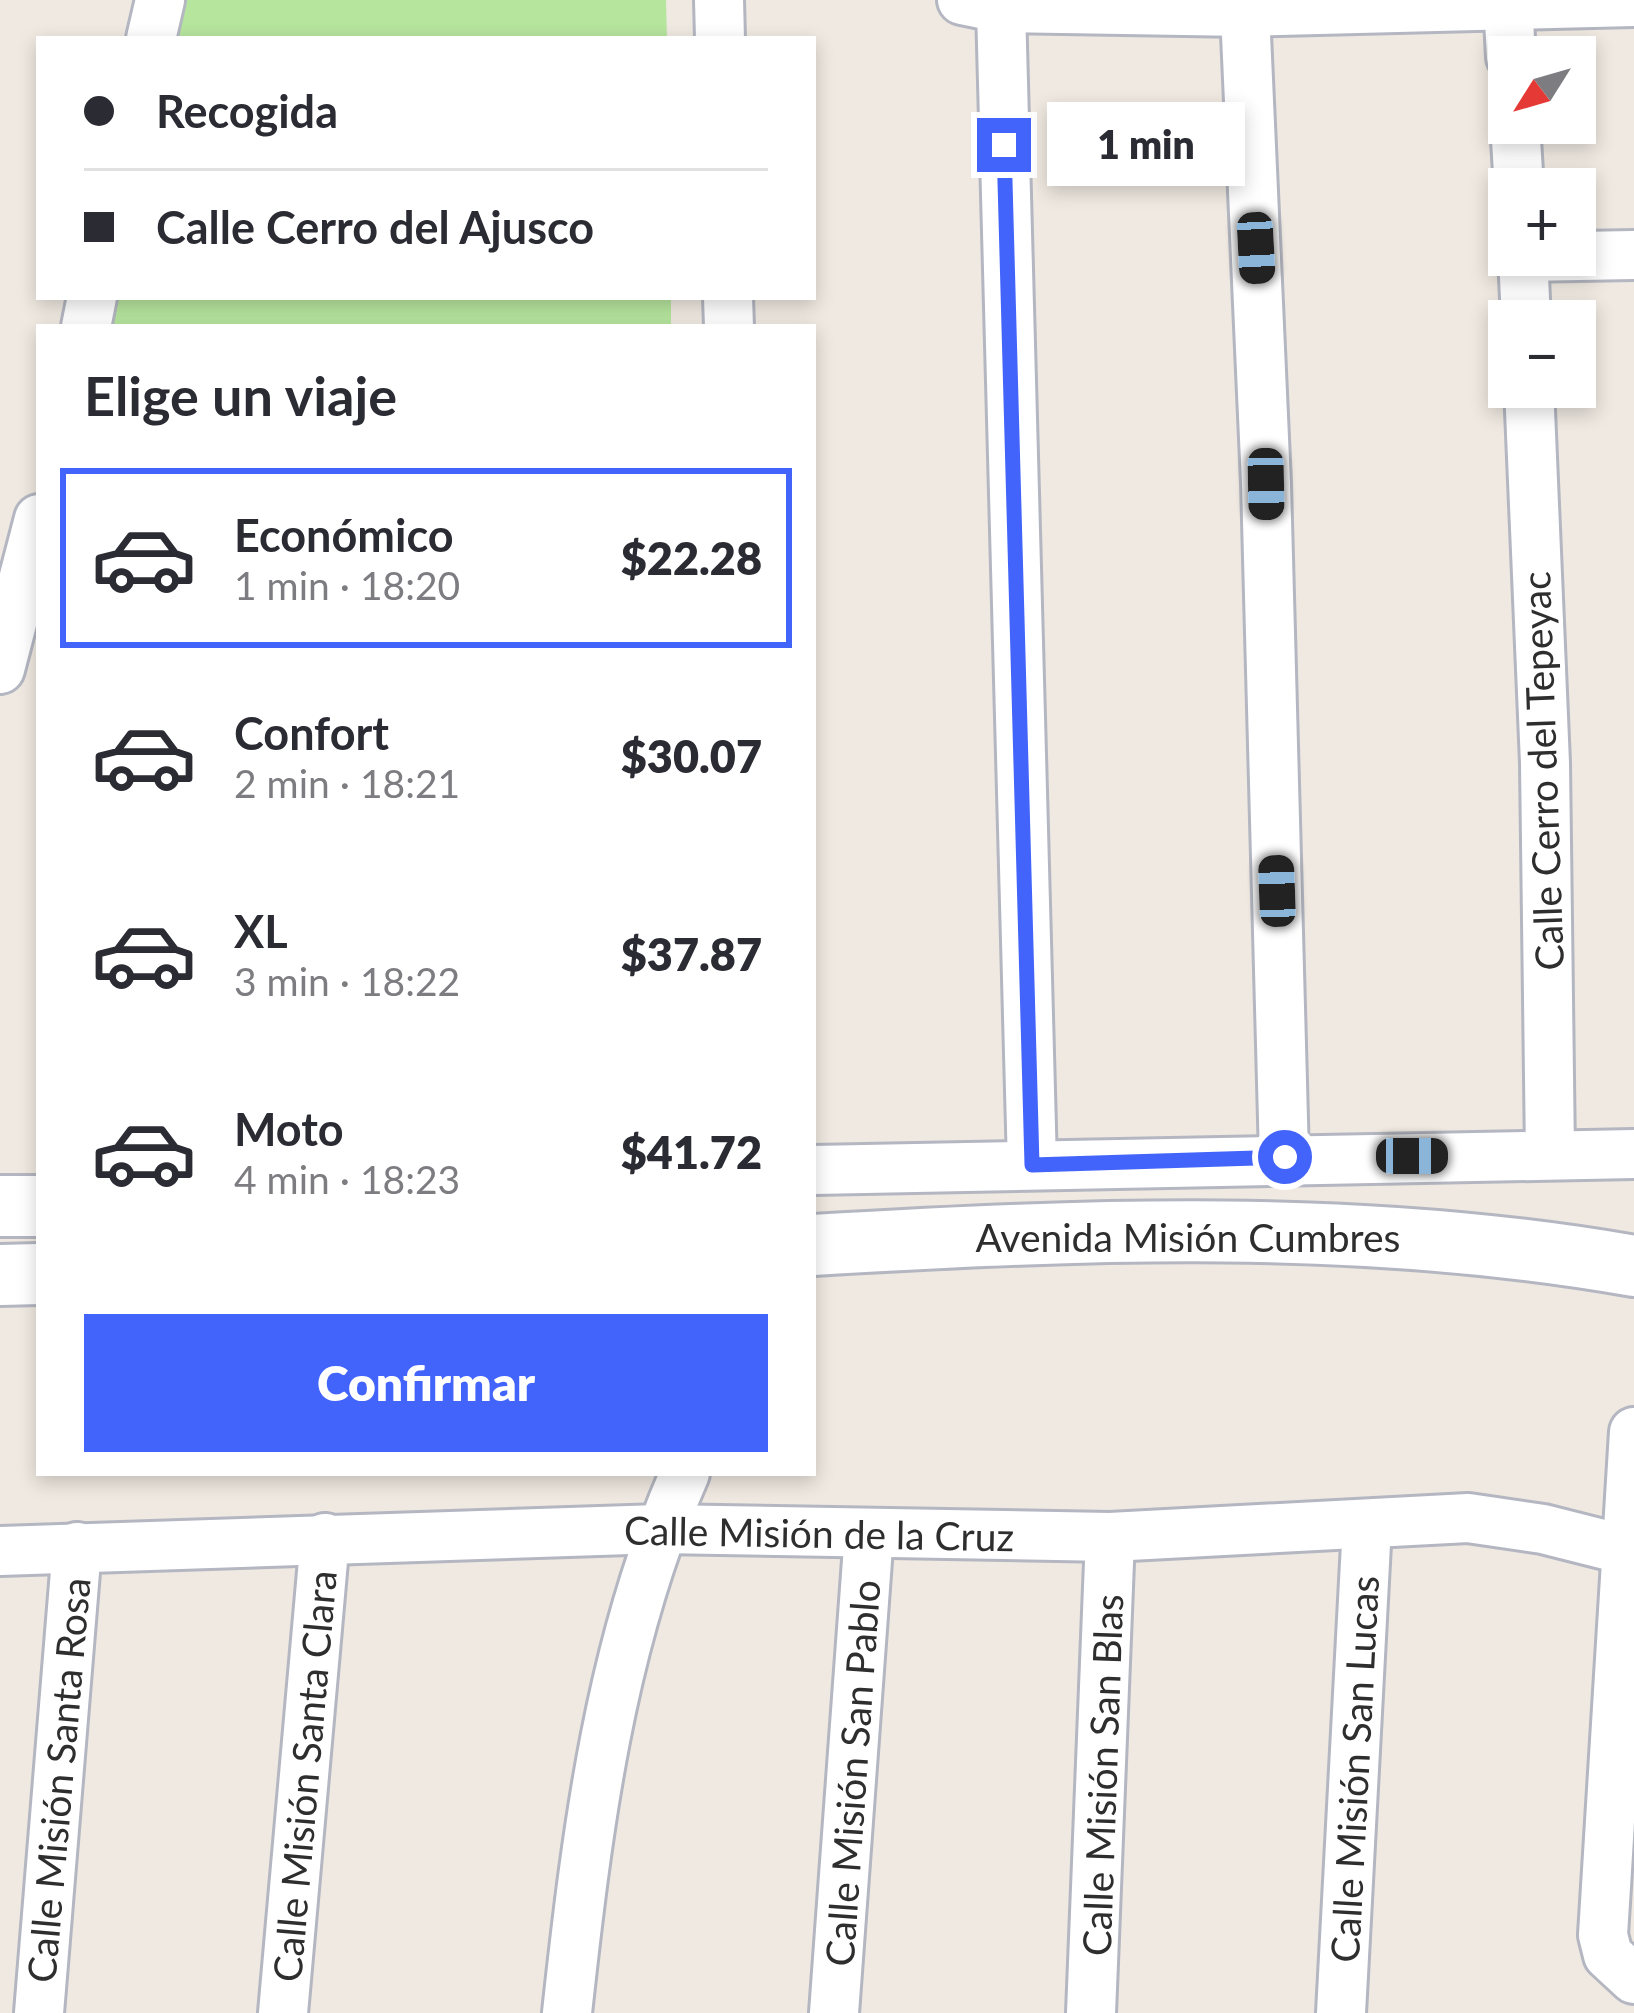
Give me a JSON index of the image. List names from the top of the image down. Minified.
{"streets":{"street":["Calle Cerro del Tepeyac","Avenida Misión Cumbres","Calle Misión de la Cruz","Calle Misión San Lucas","Calle Misión San Pablo","Calle Misión San Blas","Calle Misión Santa Clara","Calle Misión Santa Rosa"]},"crossings":[["Calle Misión de la Cruz","Calle Misión San Lucas"],["Calle Misión de la Cruz","Calle Misión San Pablo"],["Calle Misión de la Cruz","Calle Misión San Blas"],["Calle Misión de la Cruz","Calle Misión Santa Clara"],["Calle Misión de la Cruz","Calle Misión Santa Rosa"]],"north":"bottom left","page":{"map_buttons":["+","−"],"banner":["Recogida","Calle Cerro del Ajusco"],"bubble":"1 min","heading":"Elige un viaje","list":[{"name":"Económico","note":"1 min · 18:20","value":"$22.28"},{"name":"Confort","note":"2 min · 18:21","value":"$30.07"},{"name":"XL","note":"3 min · 18:22","value":"$37.87"},{"name":"Moto","note":"4 min · 18:23","value":"$41.72"}],"buttons":"Confirmar"}}
